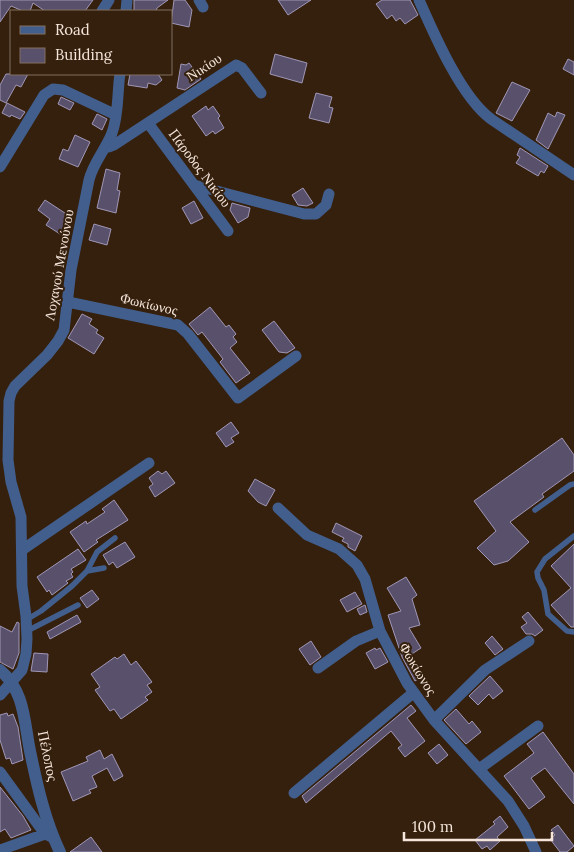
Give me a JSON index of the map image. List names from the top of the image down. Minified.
{"streets":{"street":["Νικίου","Πάροδος Νικίου","Λοχαγού Μενούνου","Φωκίωνος","Πέλοπος"]},"crossings":[["Νικίου","Πάροδος Νικίου"],["Νικίου","Λοχαγού Μενούνου"],["Λοχαγού Μενούνου","Φωκίωνος"],["Λοχαγού Μενούνου","Πέλοπος"]],"legend":["Road","Building"],"scale_bar":"100 m"}
